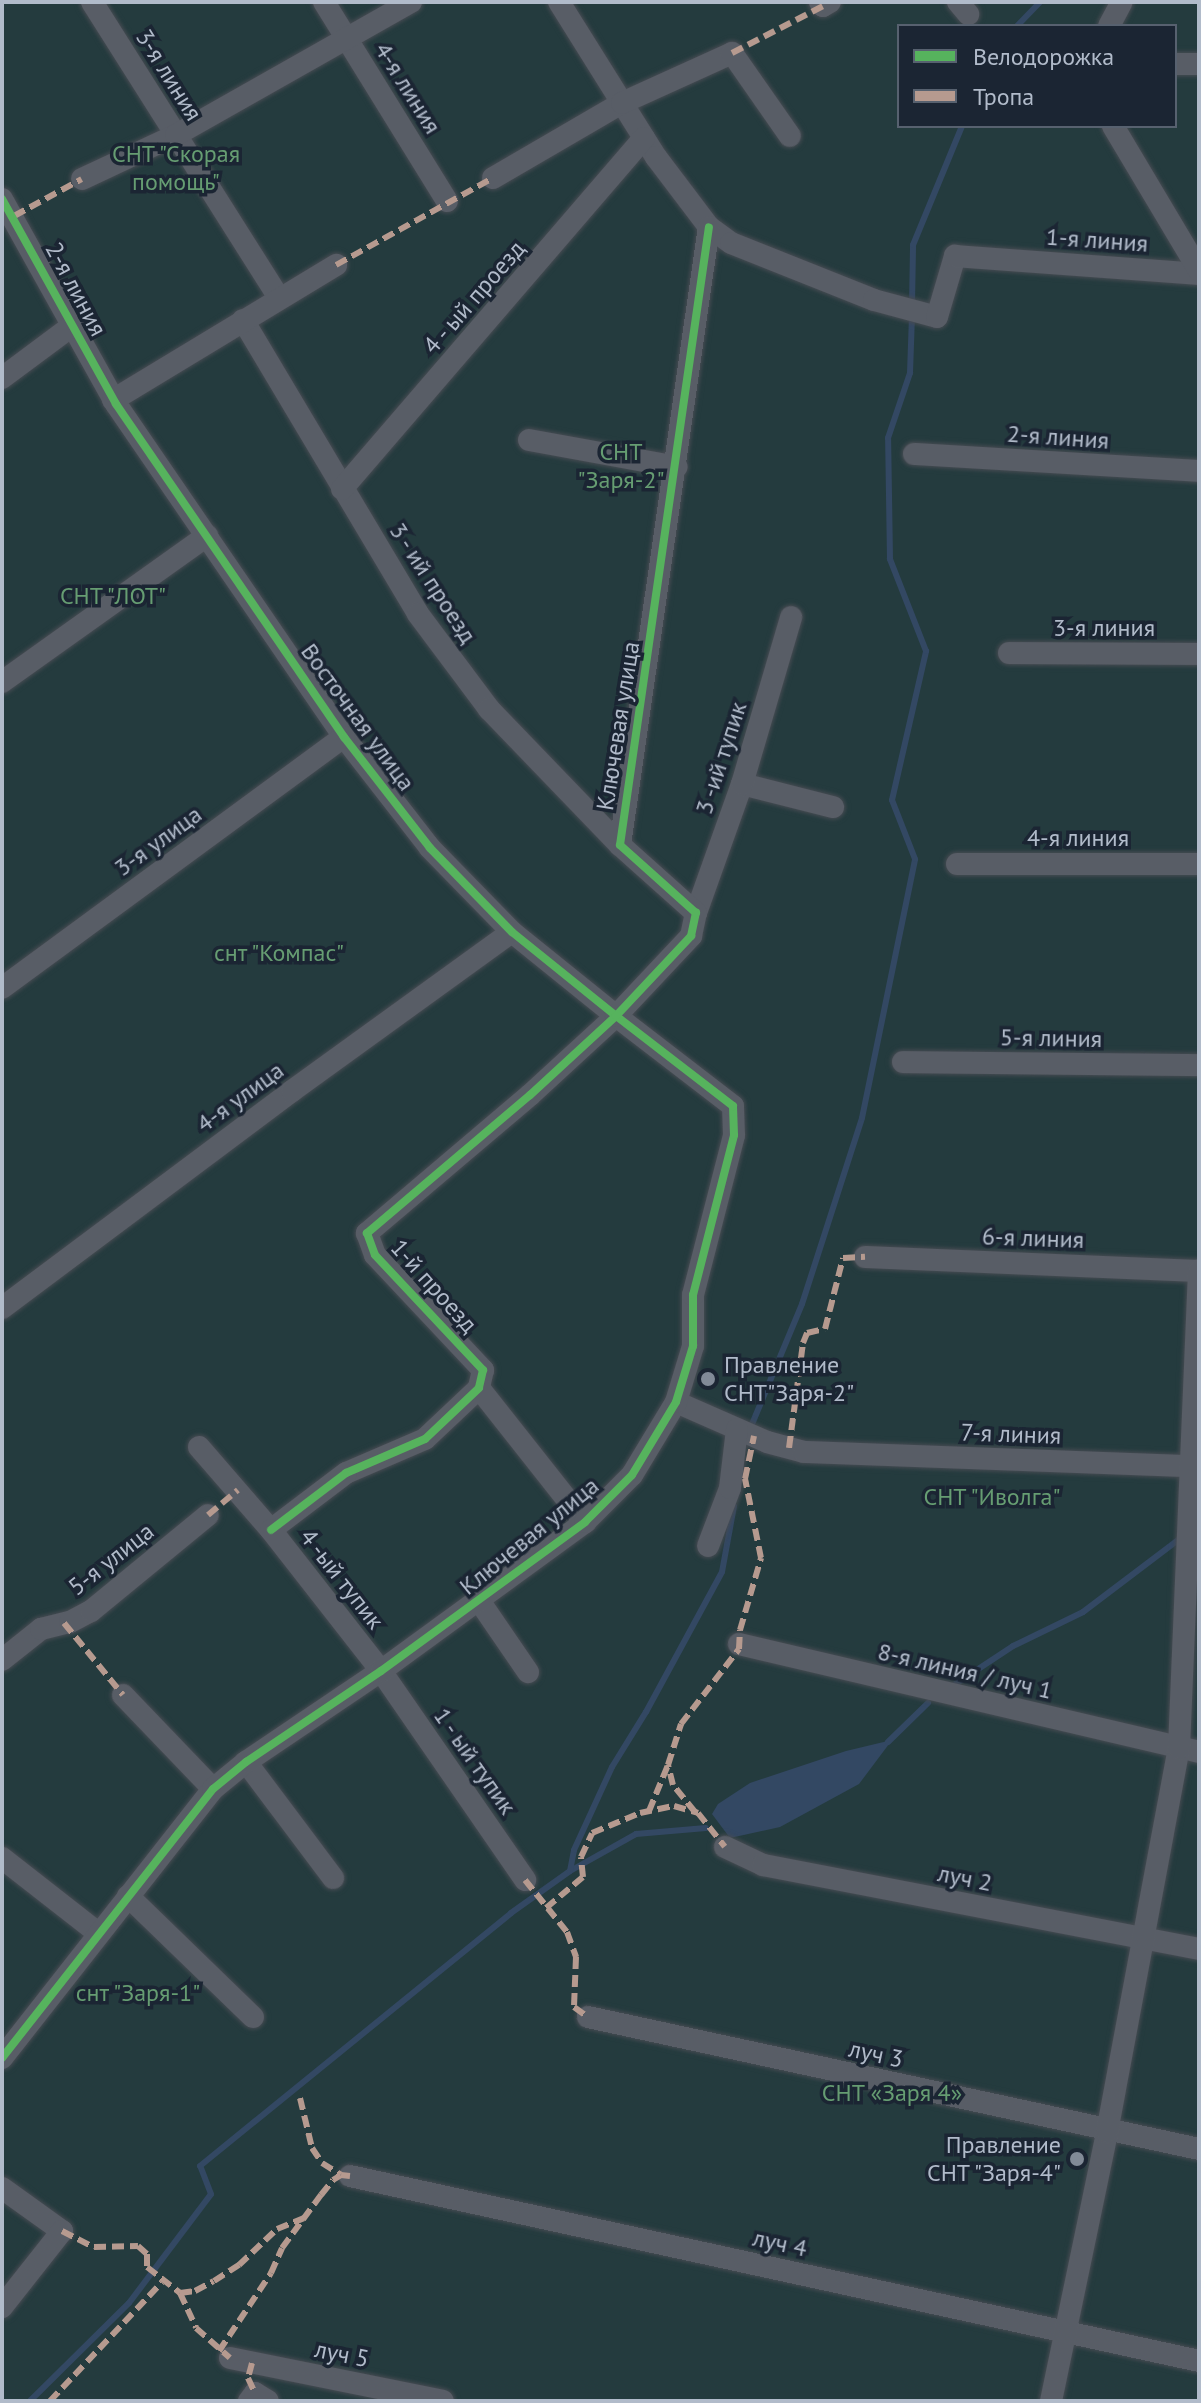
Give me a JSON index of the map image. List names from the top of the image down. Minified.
{"streets":{"street":["3-я линия","4-я линия","1-я линия","2-я линия","4 - ый проезд","3 - ий проезд","Восточная улица","Ключевая улица","3 -ий тупик","3-я улица","5-я линия","4-я улица","6-я линия","1-й проезд","7-я линия","5-я улица","4 -ый тупик","8-я линия / луч 1","1 - ый тупик","луч 2","луч 3","луч 4","луч 5"]},"crossings":[["1-я линия","Ключевая улица"],["2-я линия","Восточная улица"],["4 - ый проезд","3 - ий проезд"],["3 - ий проезд","Ключевая улица"],["Восточная улица","Ключевая улица"],["Восточная улица","3-я улица"],["Восточная улица","4-я улица"],["Восточная улица","1-й проезд"],["Ключевая улица","3 -ий тупик"],["Ключевая улица","1-й проезд"],["Ключевая улица","7-я линия"],["Ключевая улица","4 -ый тупик"],["Ключевая улица","1 - ый тупик"],["4 -ый тупик","1 - ый тупик"]],"parks":["СНТ \"Скорая помощь\"","СНТ \"Заря-2\"","СНТ \"ЛОТ\"","снт \"Компас\"","СНТ \"Иволга\"","снт \"Заря-1\"","СНТ «Заря 4»"],"places":["Правление СНТ\"Заря-2\"","Правление СНТ \"Заря-4\""],"legend":["Велодорожка","Тропа"]}
